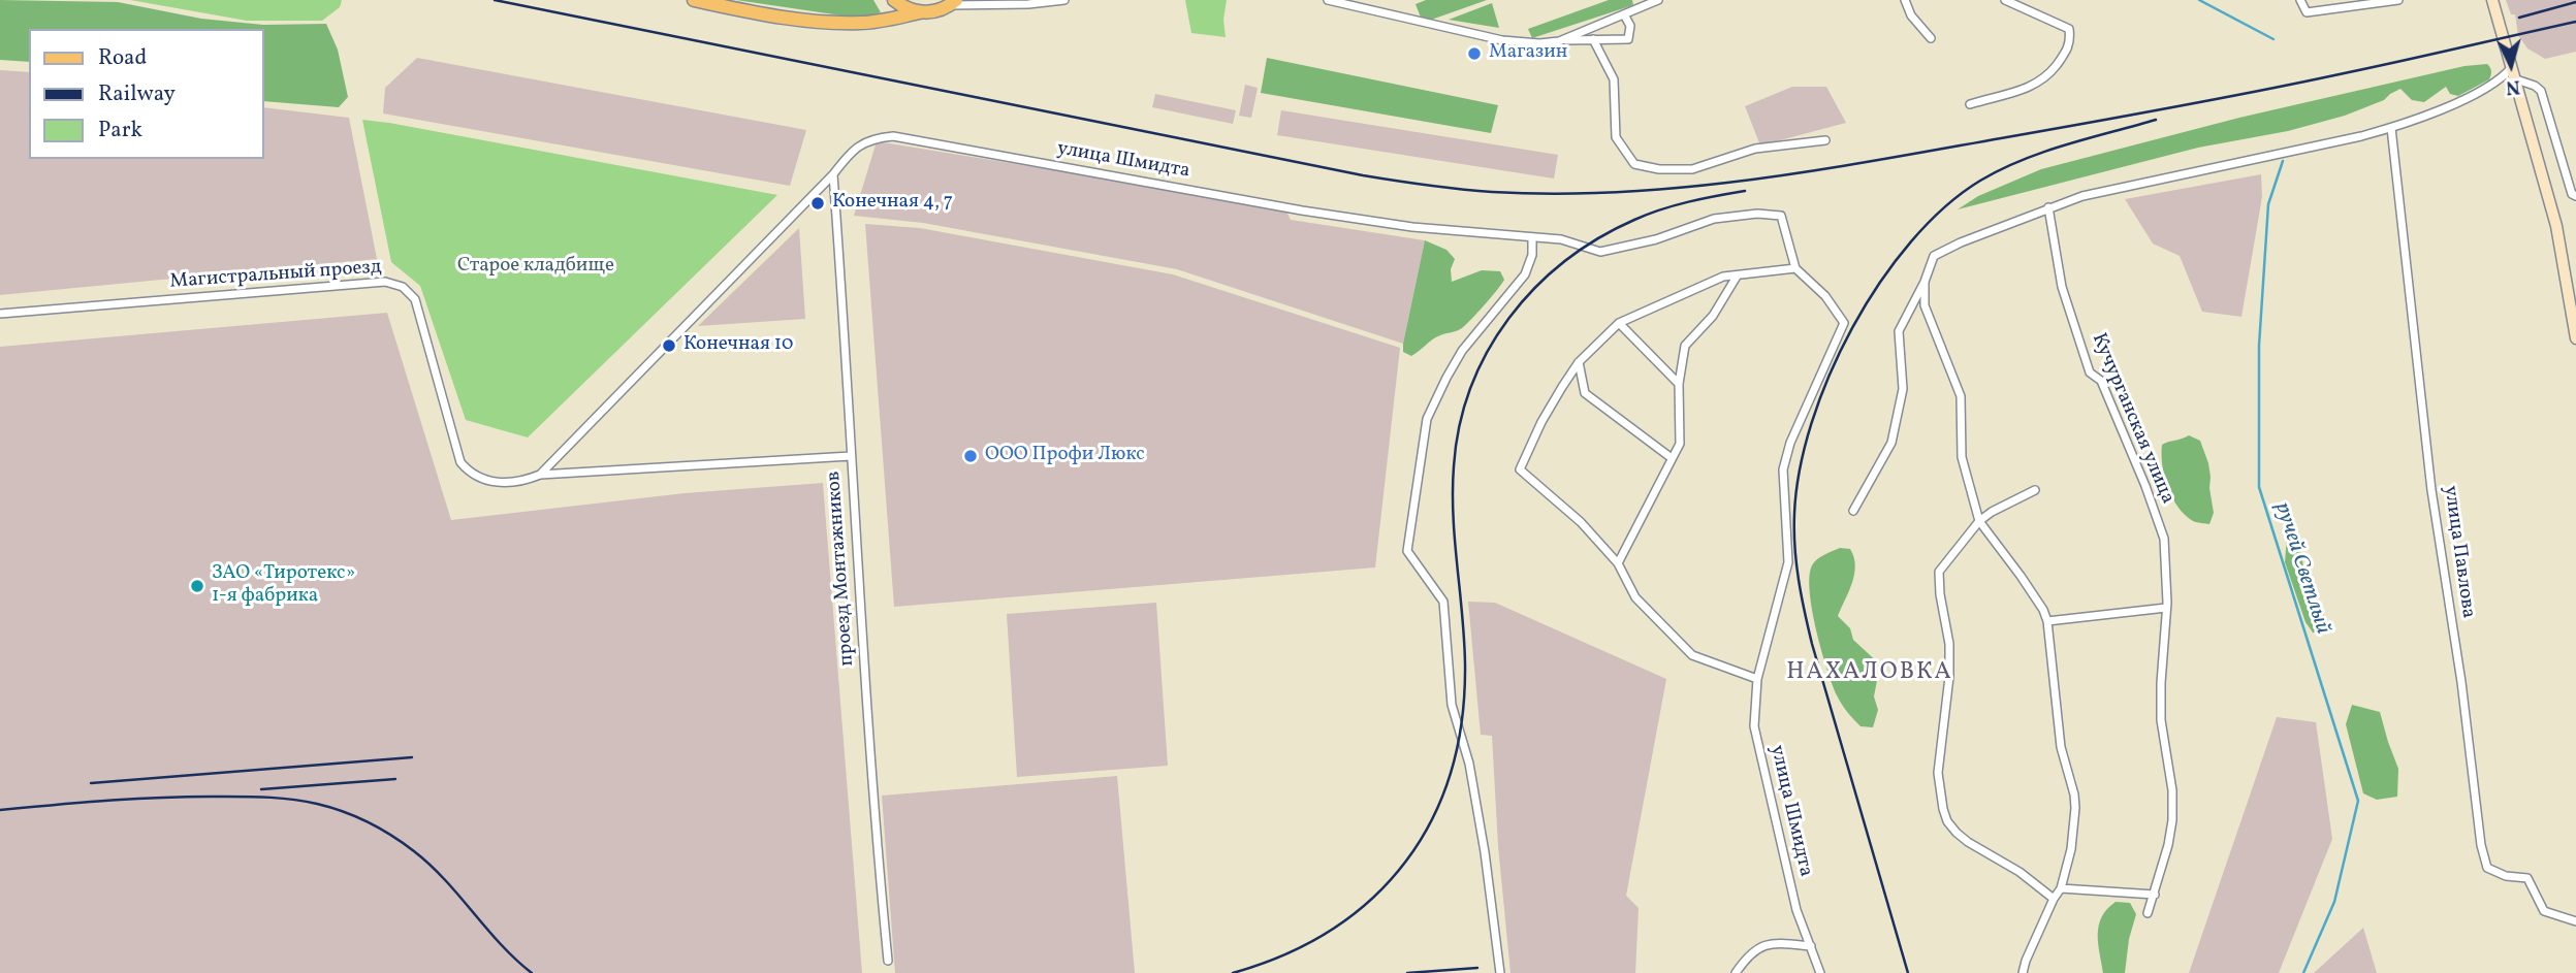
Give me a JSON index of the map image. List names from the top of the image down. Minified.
{"streets":{"street":["улица Шмидта","Магистральный проезд","Кучурганская улица","улица Павлова","проезд Монтажников"]},"crossings":[["улица Шмидта","Магистральный проезд"],["улица Шмидта","проезд Монтажников"],["Магистральный проезд","проезд Монтажников"]],"districts":["НАХАЛОВКА"],"water":["ручей Светлый"],"parks":["Старое кладбище"],"places":["Магазин","Конечная 4, 7","Конечная 10","ООО Профи Люкс","ЗАО «Тиротекс» 1-я фабрика"],"legend":["Road","Railway","Park"],"north":"bottom"}
